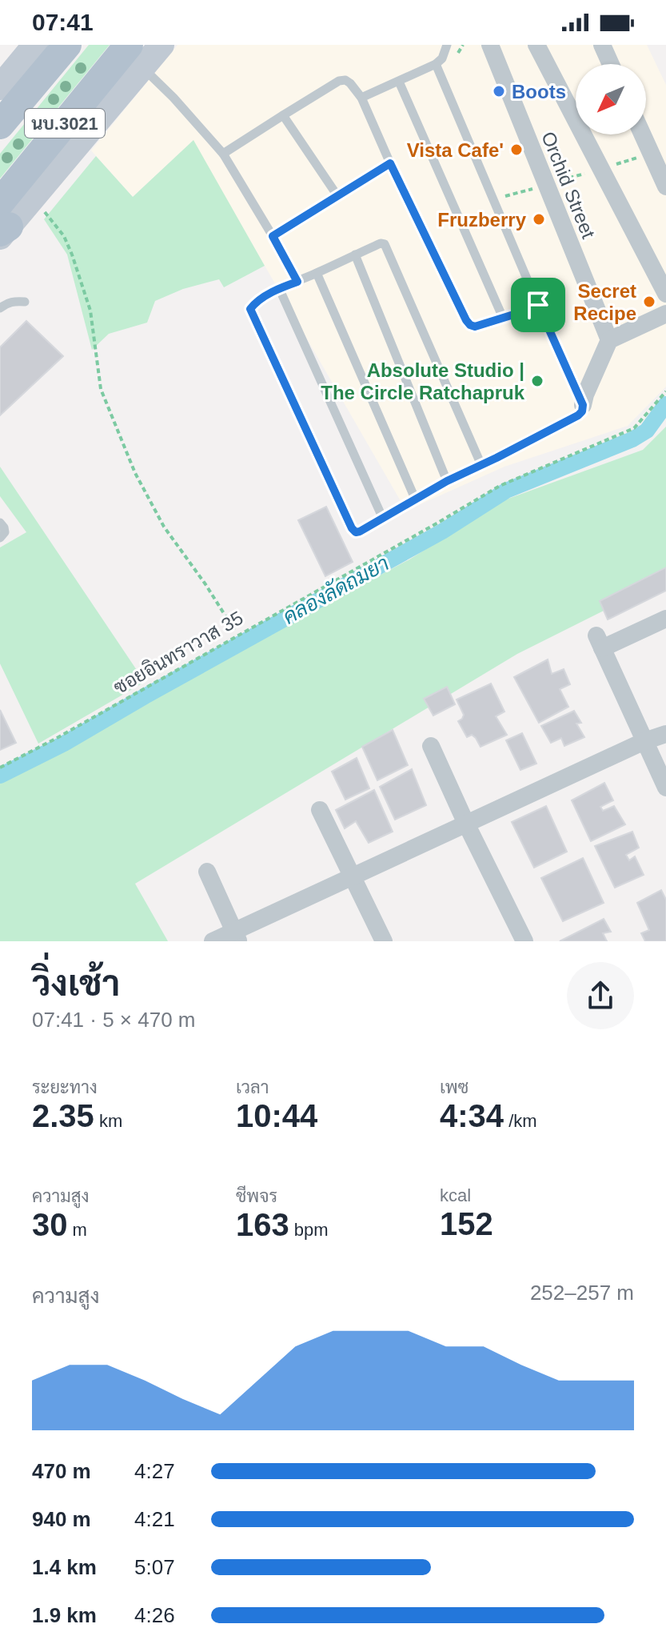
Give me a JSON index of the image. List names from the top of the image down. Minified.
{"streets":{"main road":["นบ.3021"],"street":["Orchid Street"],"path":["ซอยอินทราวาส 35"]},"water":["คลองลัดถมยา"],"places":["Boots","Vista Cafe'","Fruzberry","Secret Recipe","Absolute Studio | The Circle Ratchapruk"],"north":"bottom left","page":{"status":"07:41","heading":["วิ่งเช้า","07:41 · 5 × 470 m"],"stats":[["ระยะทาง","2.35 km"],["เวลา","10:44"],["เพซ","4:34 /km"],["ความสูง","30 m"],["ชีพจร","163 bpm"],["kcal","152"]],"chart":["ความสูง","252–257 m"],"list":[{"name":"470 m","note":"4:27"},{"name":"940 m","note":"4:21"},{"name":"1.4 km","note":"5:07"},{"name":"1.9 km","note":"4:26"}]}}
